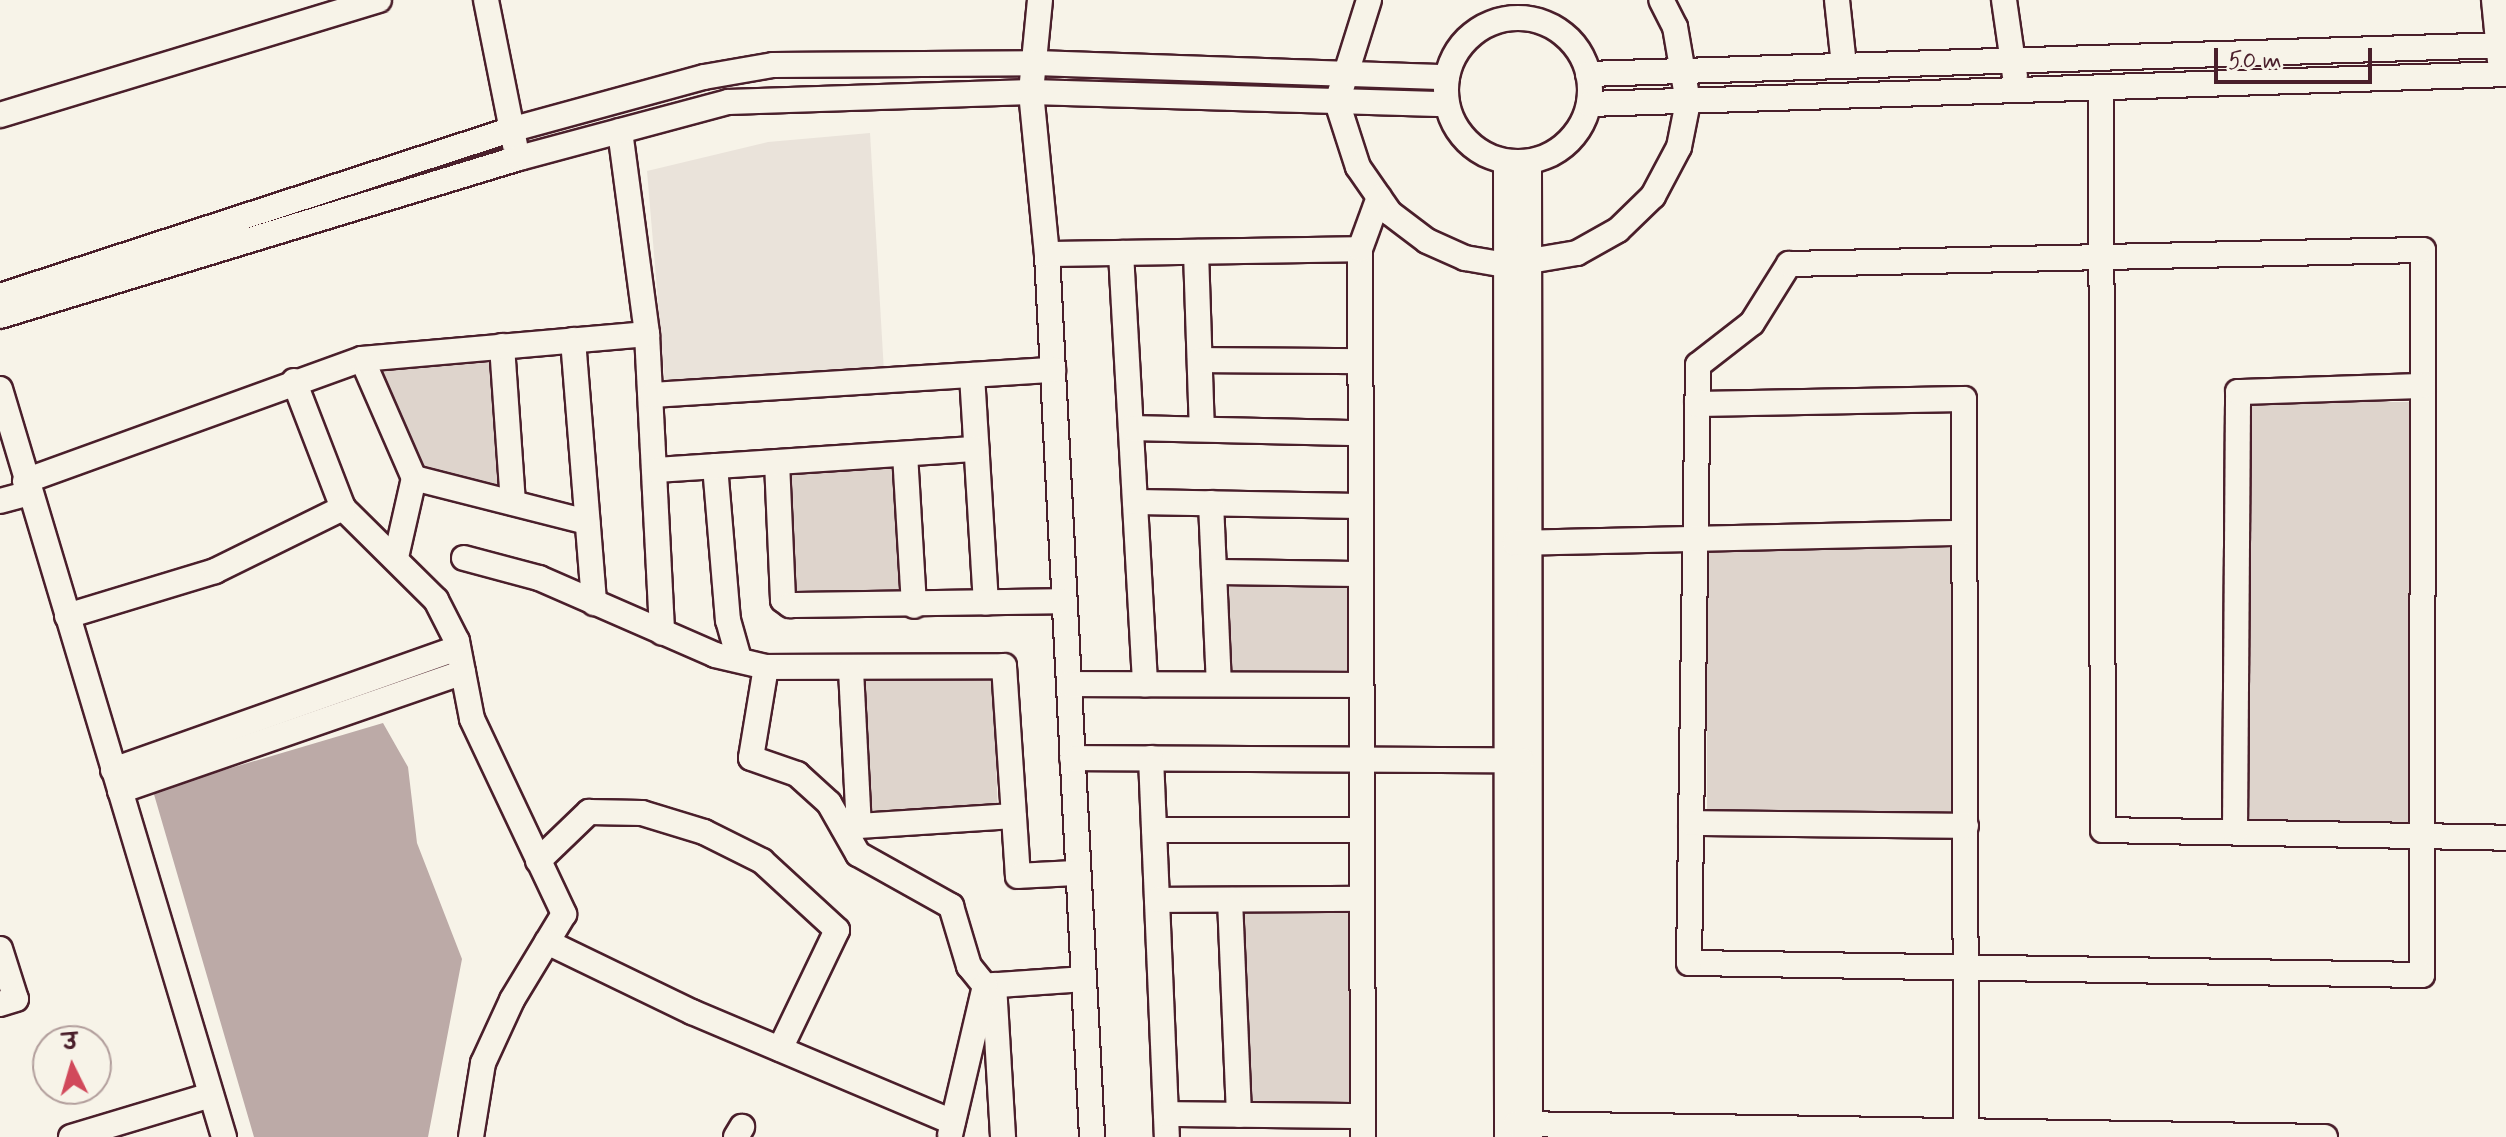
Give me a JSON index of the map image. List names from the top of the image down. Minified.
{"scale_bar":"50 m","north":"top"}
